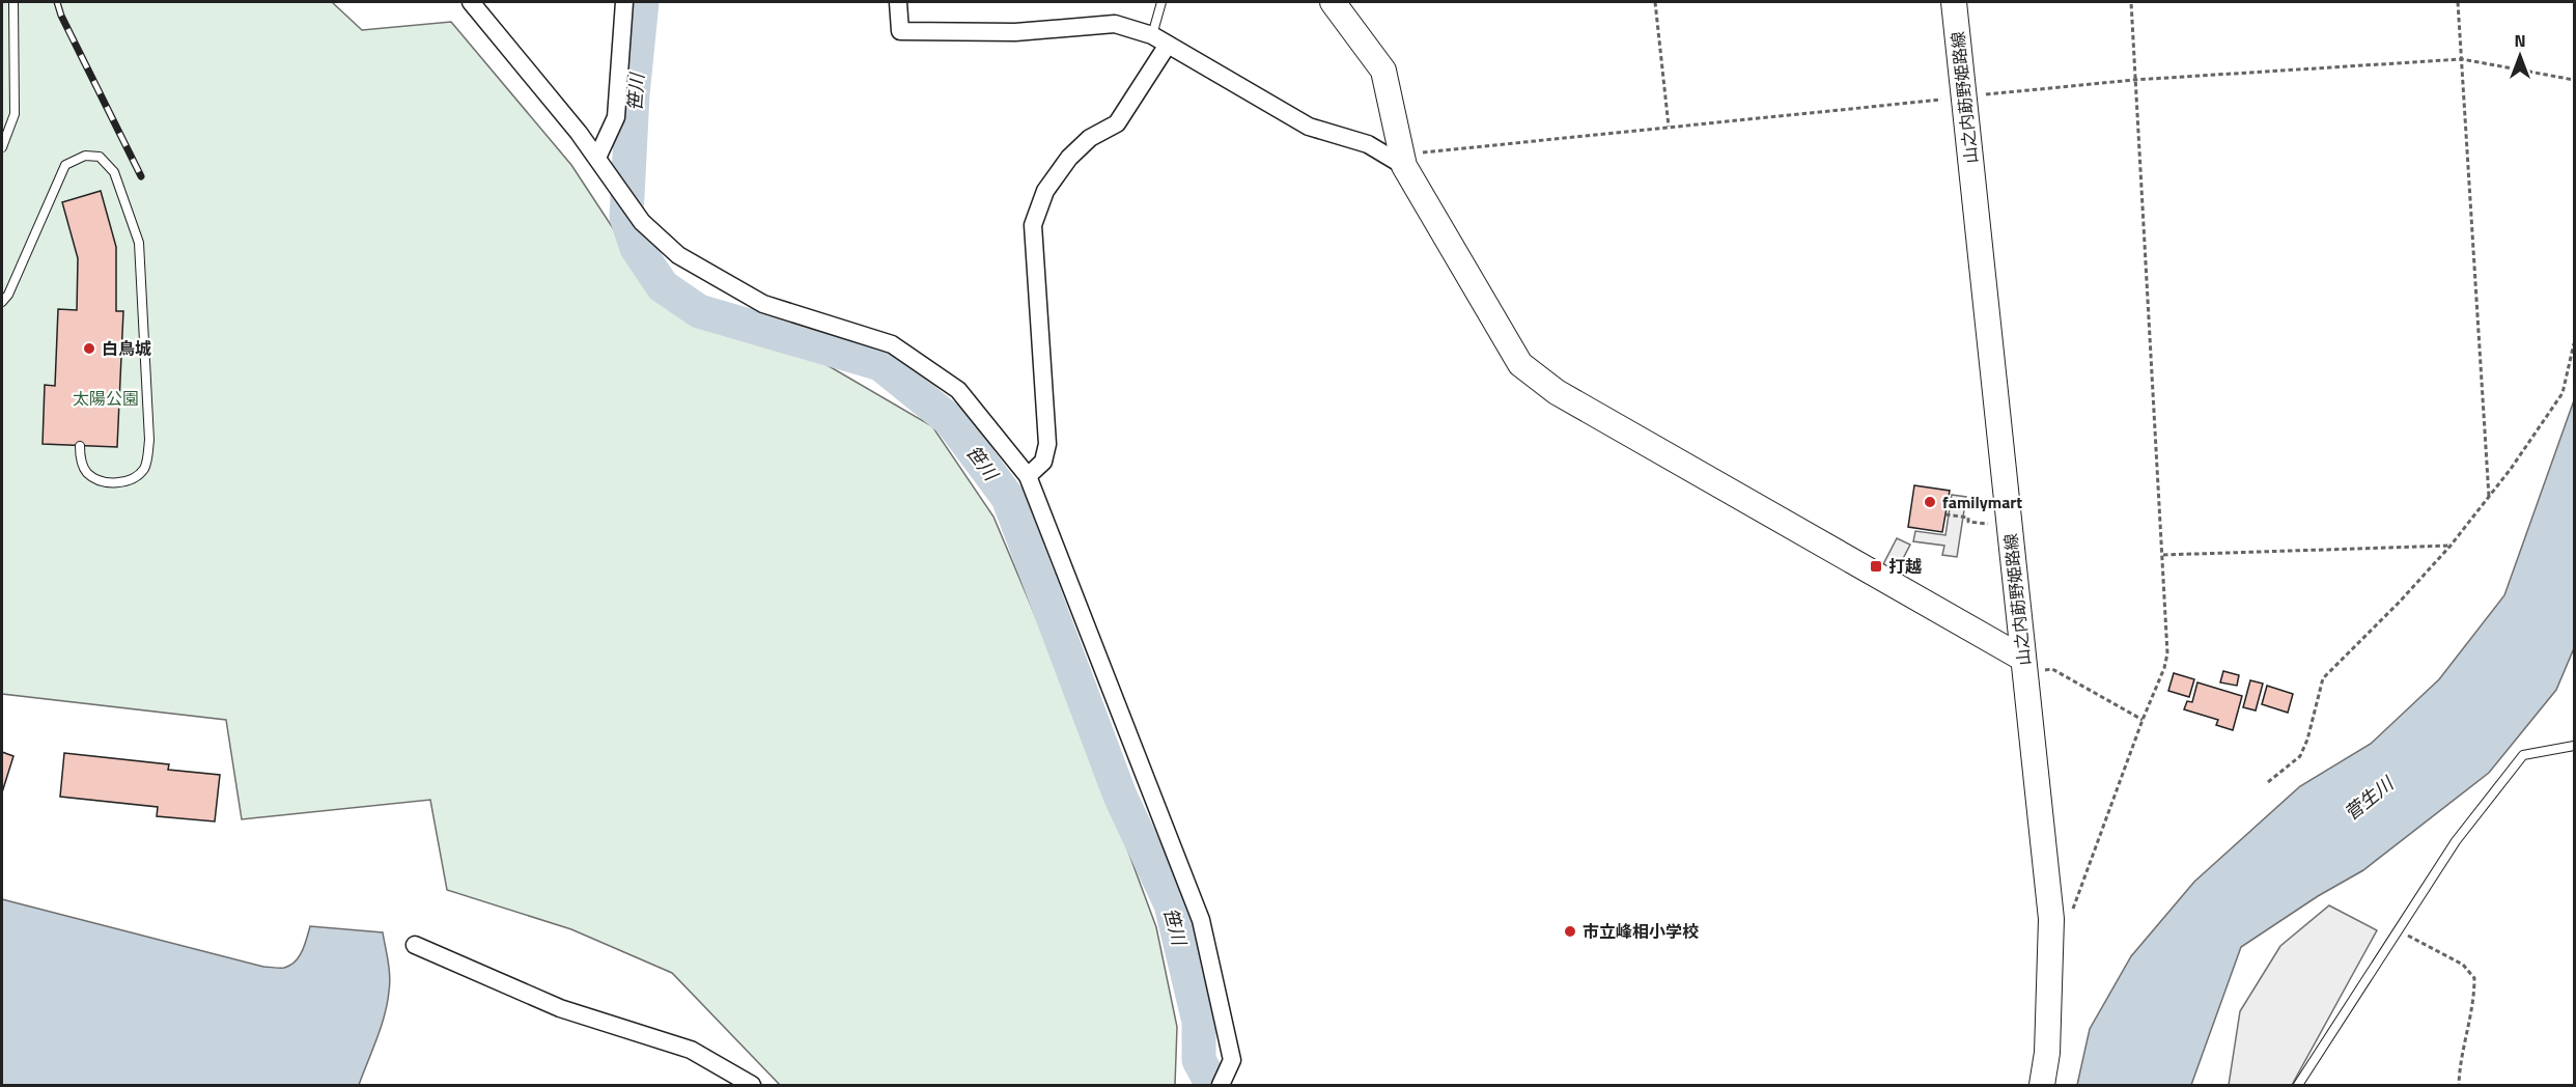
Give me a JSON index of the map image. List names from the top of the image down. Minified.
{"streets":{"main road":["山之内莇野姫路線"]},"water":["笹川","菅生川"],"parks":["太陽公園"],"places":{"other":["白鳥城","familymart","市立峰相小学校"],"transit":["打越"]},"north":"top"}
